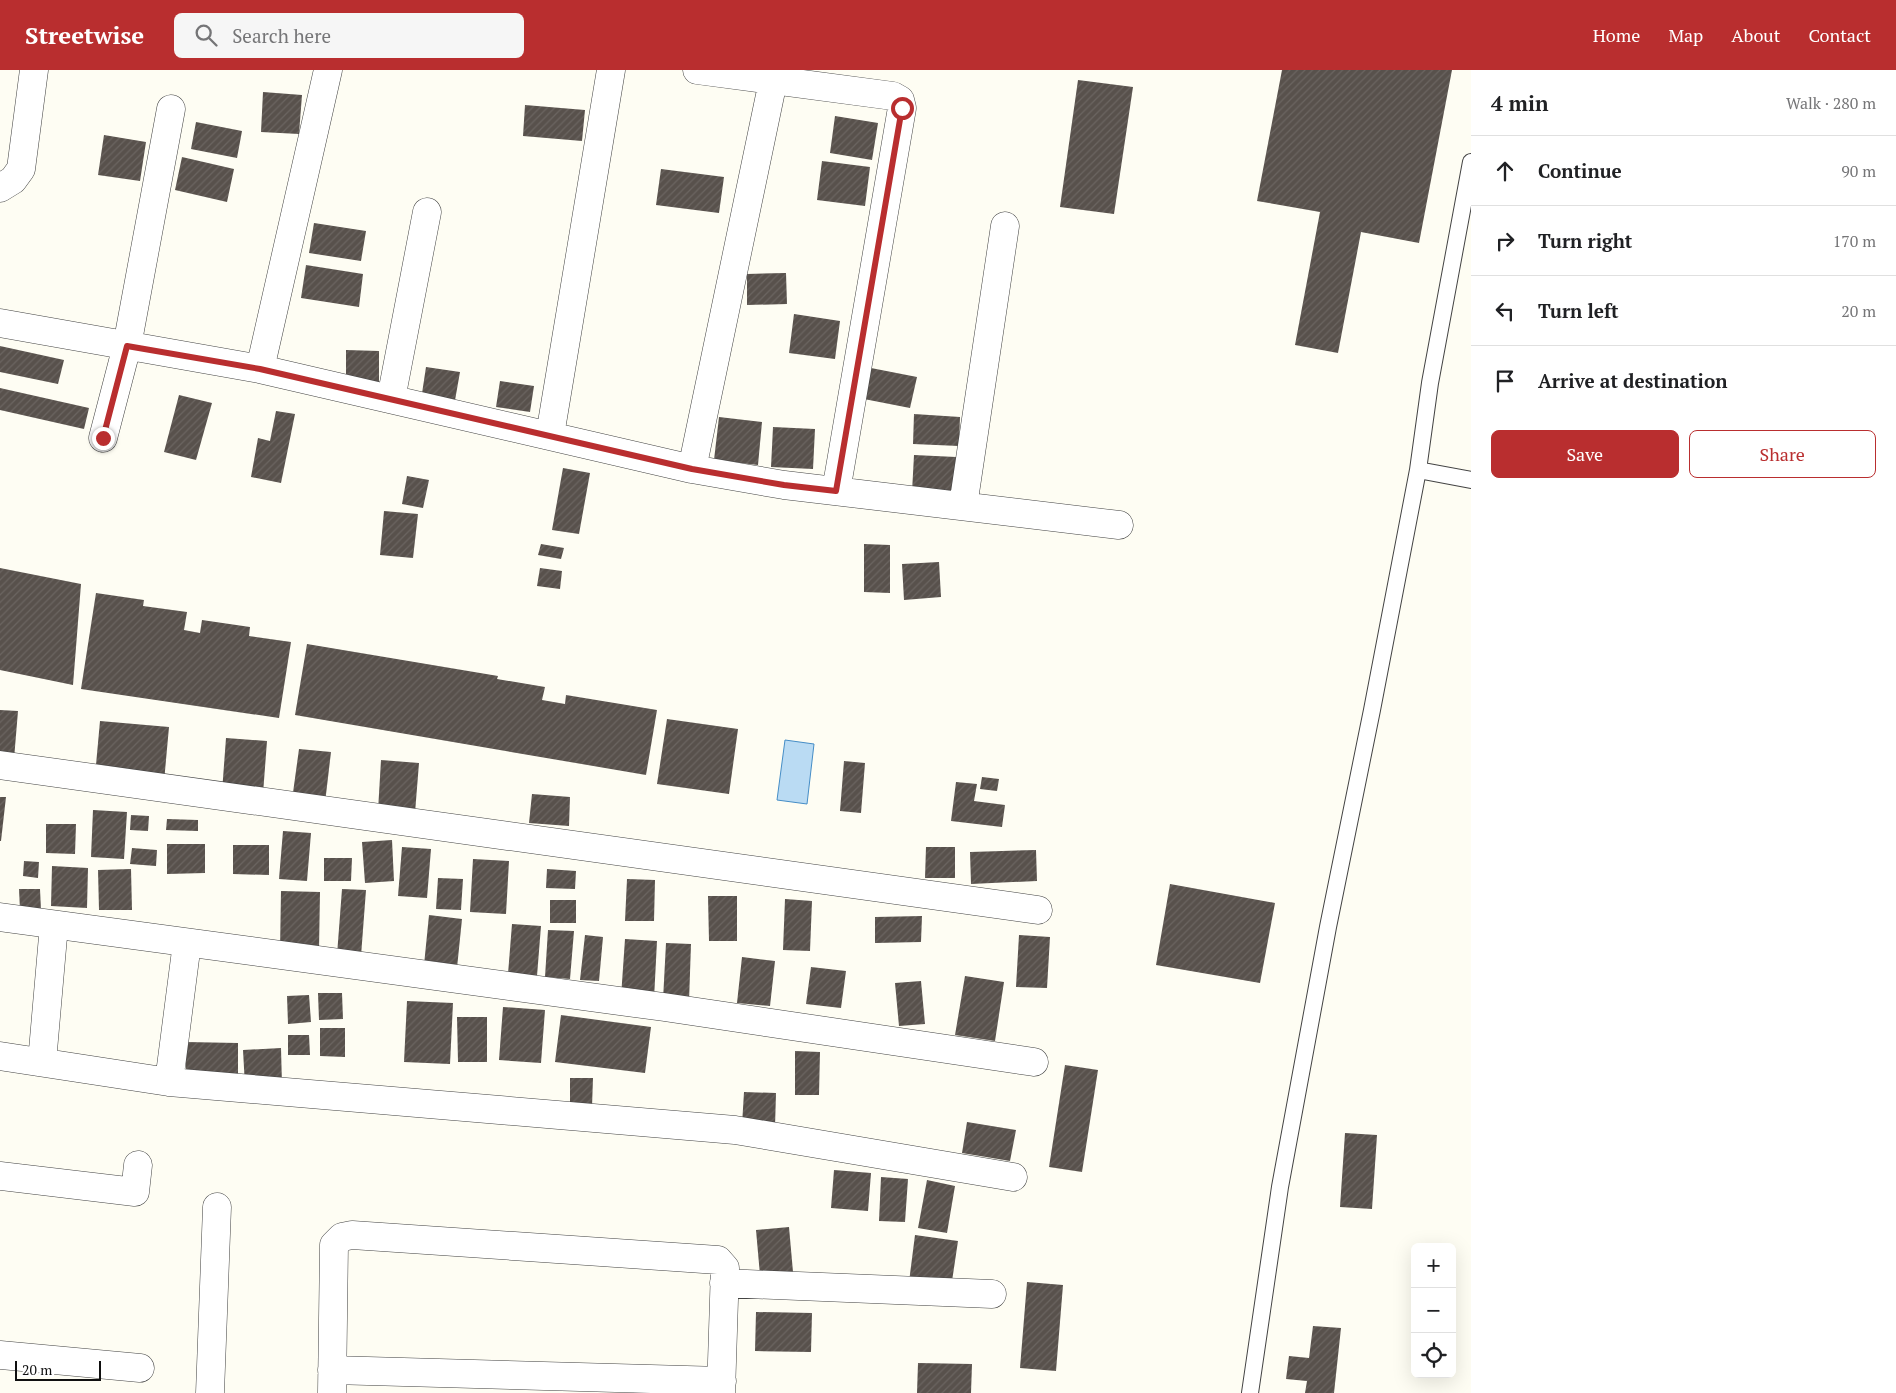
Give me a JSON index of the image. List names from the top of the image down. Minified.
{"scale_bar":"20 m","page":{"header":"Streetwise","search":"Search here","nav":["Home","Map","About","Contact"],"heading":["4 min","Walk · 280 m"],"list":[["Continue","90 m"],["Turn right","170 m"],["Turn left","20 m"],"Arrive at destination"],"buttons":["Save","Share"],"map_buttons":["+","−"],"scale":"20 m"}}
